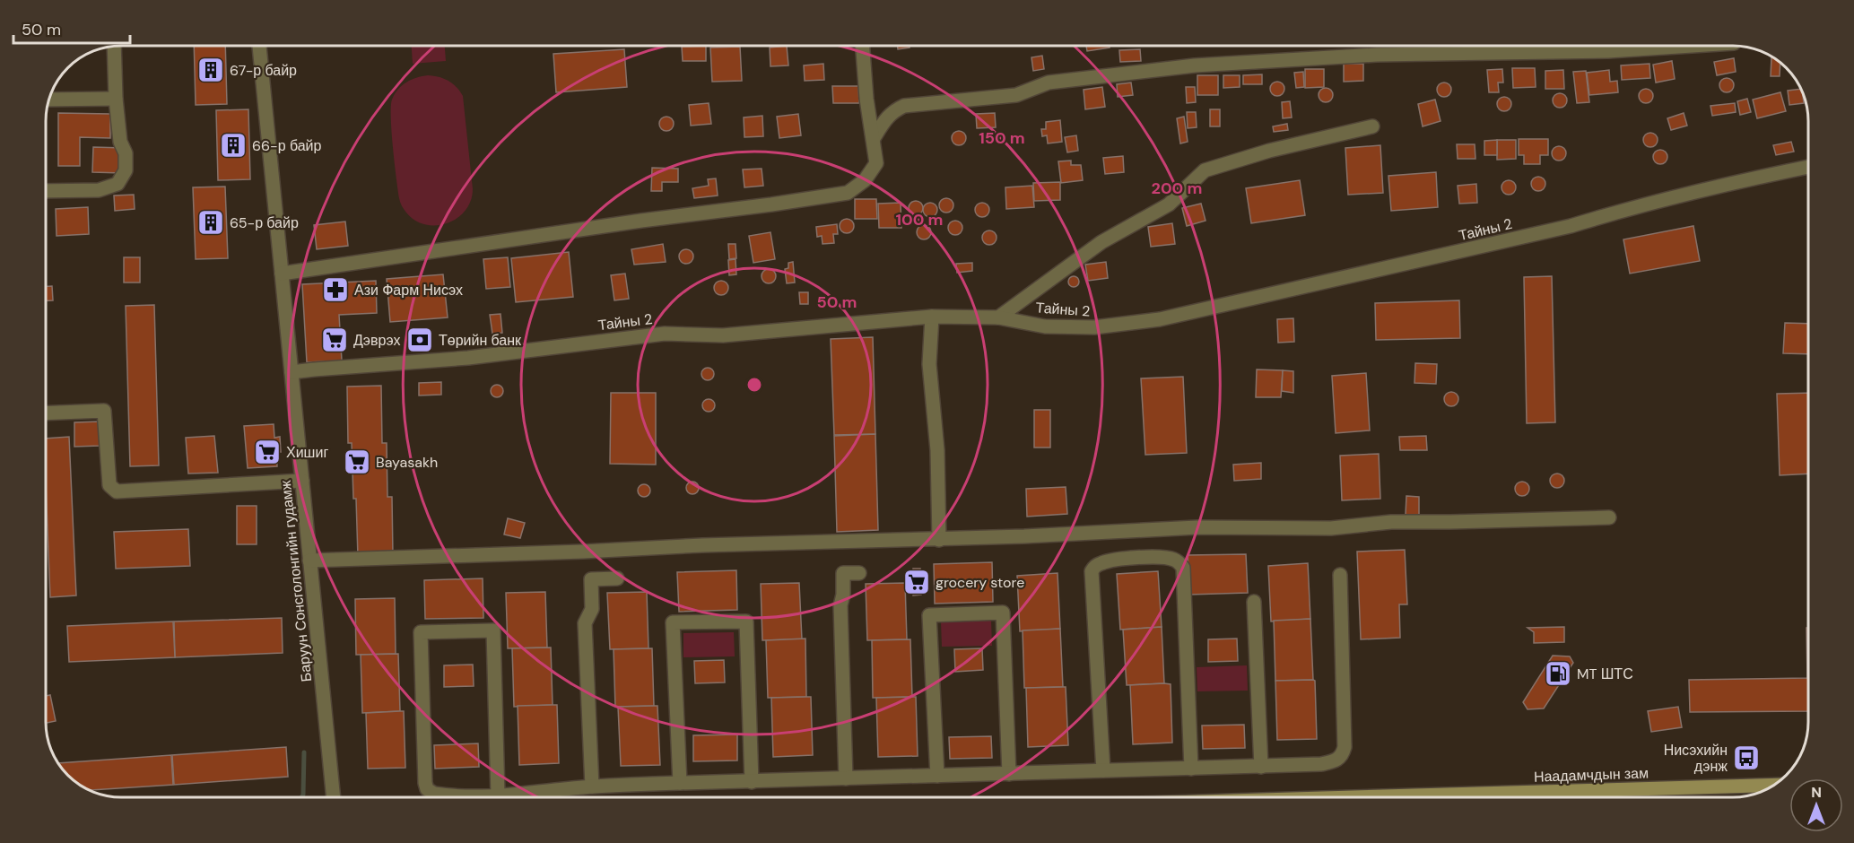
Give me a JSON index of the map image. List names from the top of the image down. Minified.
{"streets":{"main road":["Наадамчдын зам"],"street":["Тайны 2","Баруун Сонсголонгийн гудамж"]},"crossings":[["Тайны 2","Баруун Сонсголонгийн гудамж"]],"places":{"building":["67-р байр","66-р байр","65-р байр"],"pharmacy":["Ази Фарм Нисэх"],"supermarket":["Дэврэх","Хишиг","Bayasakh","grocery store"],"bank":["Төрийн банк"],"fuel station":["MT ШТС"],"bus stop":["Нисэхийн дэнж"]},"scale_bar":"50 m","north":"top","rings":["150 m","200 m","100 m","50 m"]}
